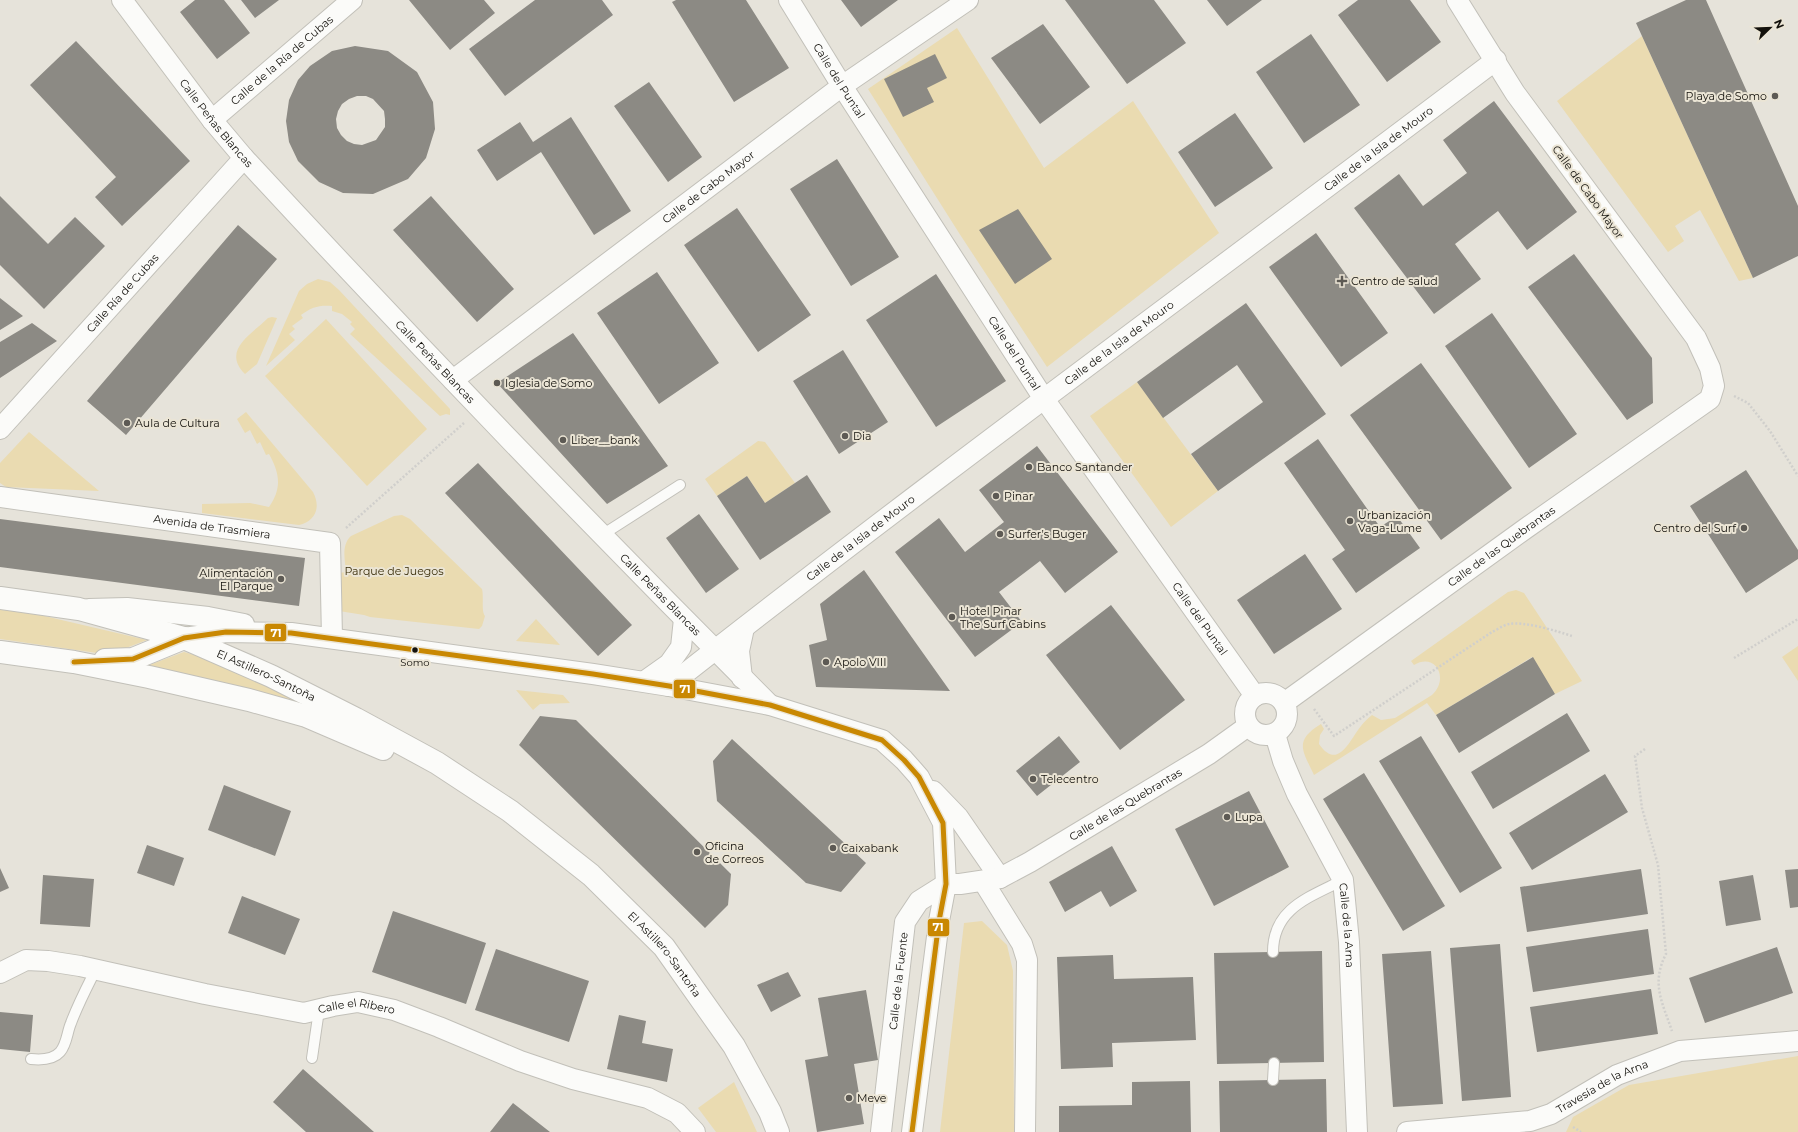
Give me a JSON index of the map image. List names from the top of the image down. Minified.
{"streets":{"main road":["El Astillero-Santoña"],"street":["Calle de la Ría de Cubas","Calle del Puntal","Calle Peñas Blancas","Calle de la Isla de Mouro","Calle de Cabo Mayor","Calle Ría de Cubas","Avenida de Trasmiera","Calle de las Quebrantas","Calle de la Arna","Calle de la Fuente","Calle el Ribero","Travesía de la Arna"]},"crossings":[["Calle de la Ría de Cubas","Calle Peñas Blancas"],["Calle del Puntal","Calle de la Isla de Mouro"],["Calle del Puntal","Calle de Cabo Mayor"],["Calle del Puntal","Calle de las Quebrantas"],["Calle del Puntal","Calle de la Arna"],["Calle Peñas Blancas","Calle de la Isla de Mouro"],["Calle Peñas Blancas","Calle de Cabo Mayor"],["Calle Peñas Blancas","Calle Ría de Cubas"],["Calle de la Isla de Mouro","Calle de Cabo Mayor"],["Calle de Cabo Mayor","Calle de las Quebrantas"],["Calle de las Quebrantas","Calle de la Arna"],["Calle de las Quebrantas","Calle de la Fuente"]],"parks":["Parque de Juegos"],"places":{"other":["Playa de Somo","Iglesia de Somo","Aula de Cultura","Dia","Liber__bank","Banco Santander","Pinar","Urbanización Vaga-Lume","Centro del Surf","Surfer’s Buger","Alimentación El Parque","Hotel Pinar The Surf Cabins","Somo","Apolo VIII","Telecentro","Lupa","Caixabank","Oficina de Correos","Meve"],"health":["Centro de salud"]},"lines":["transit line 71"],"north":"top right"}
